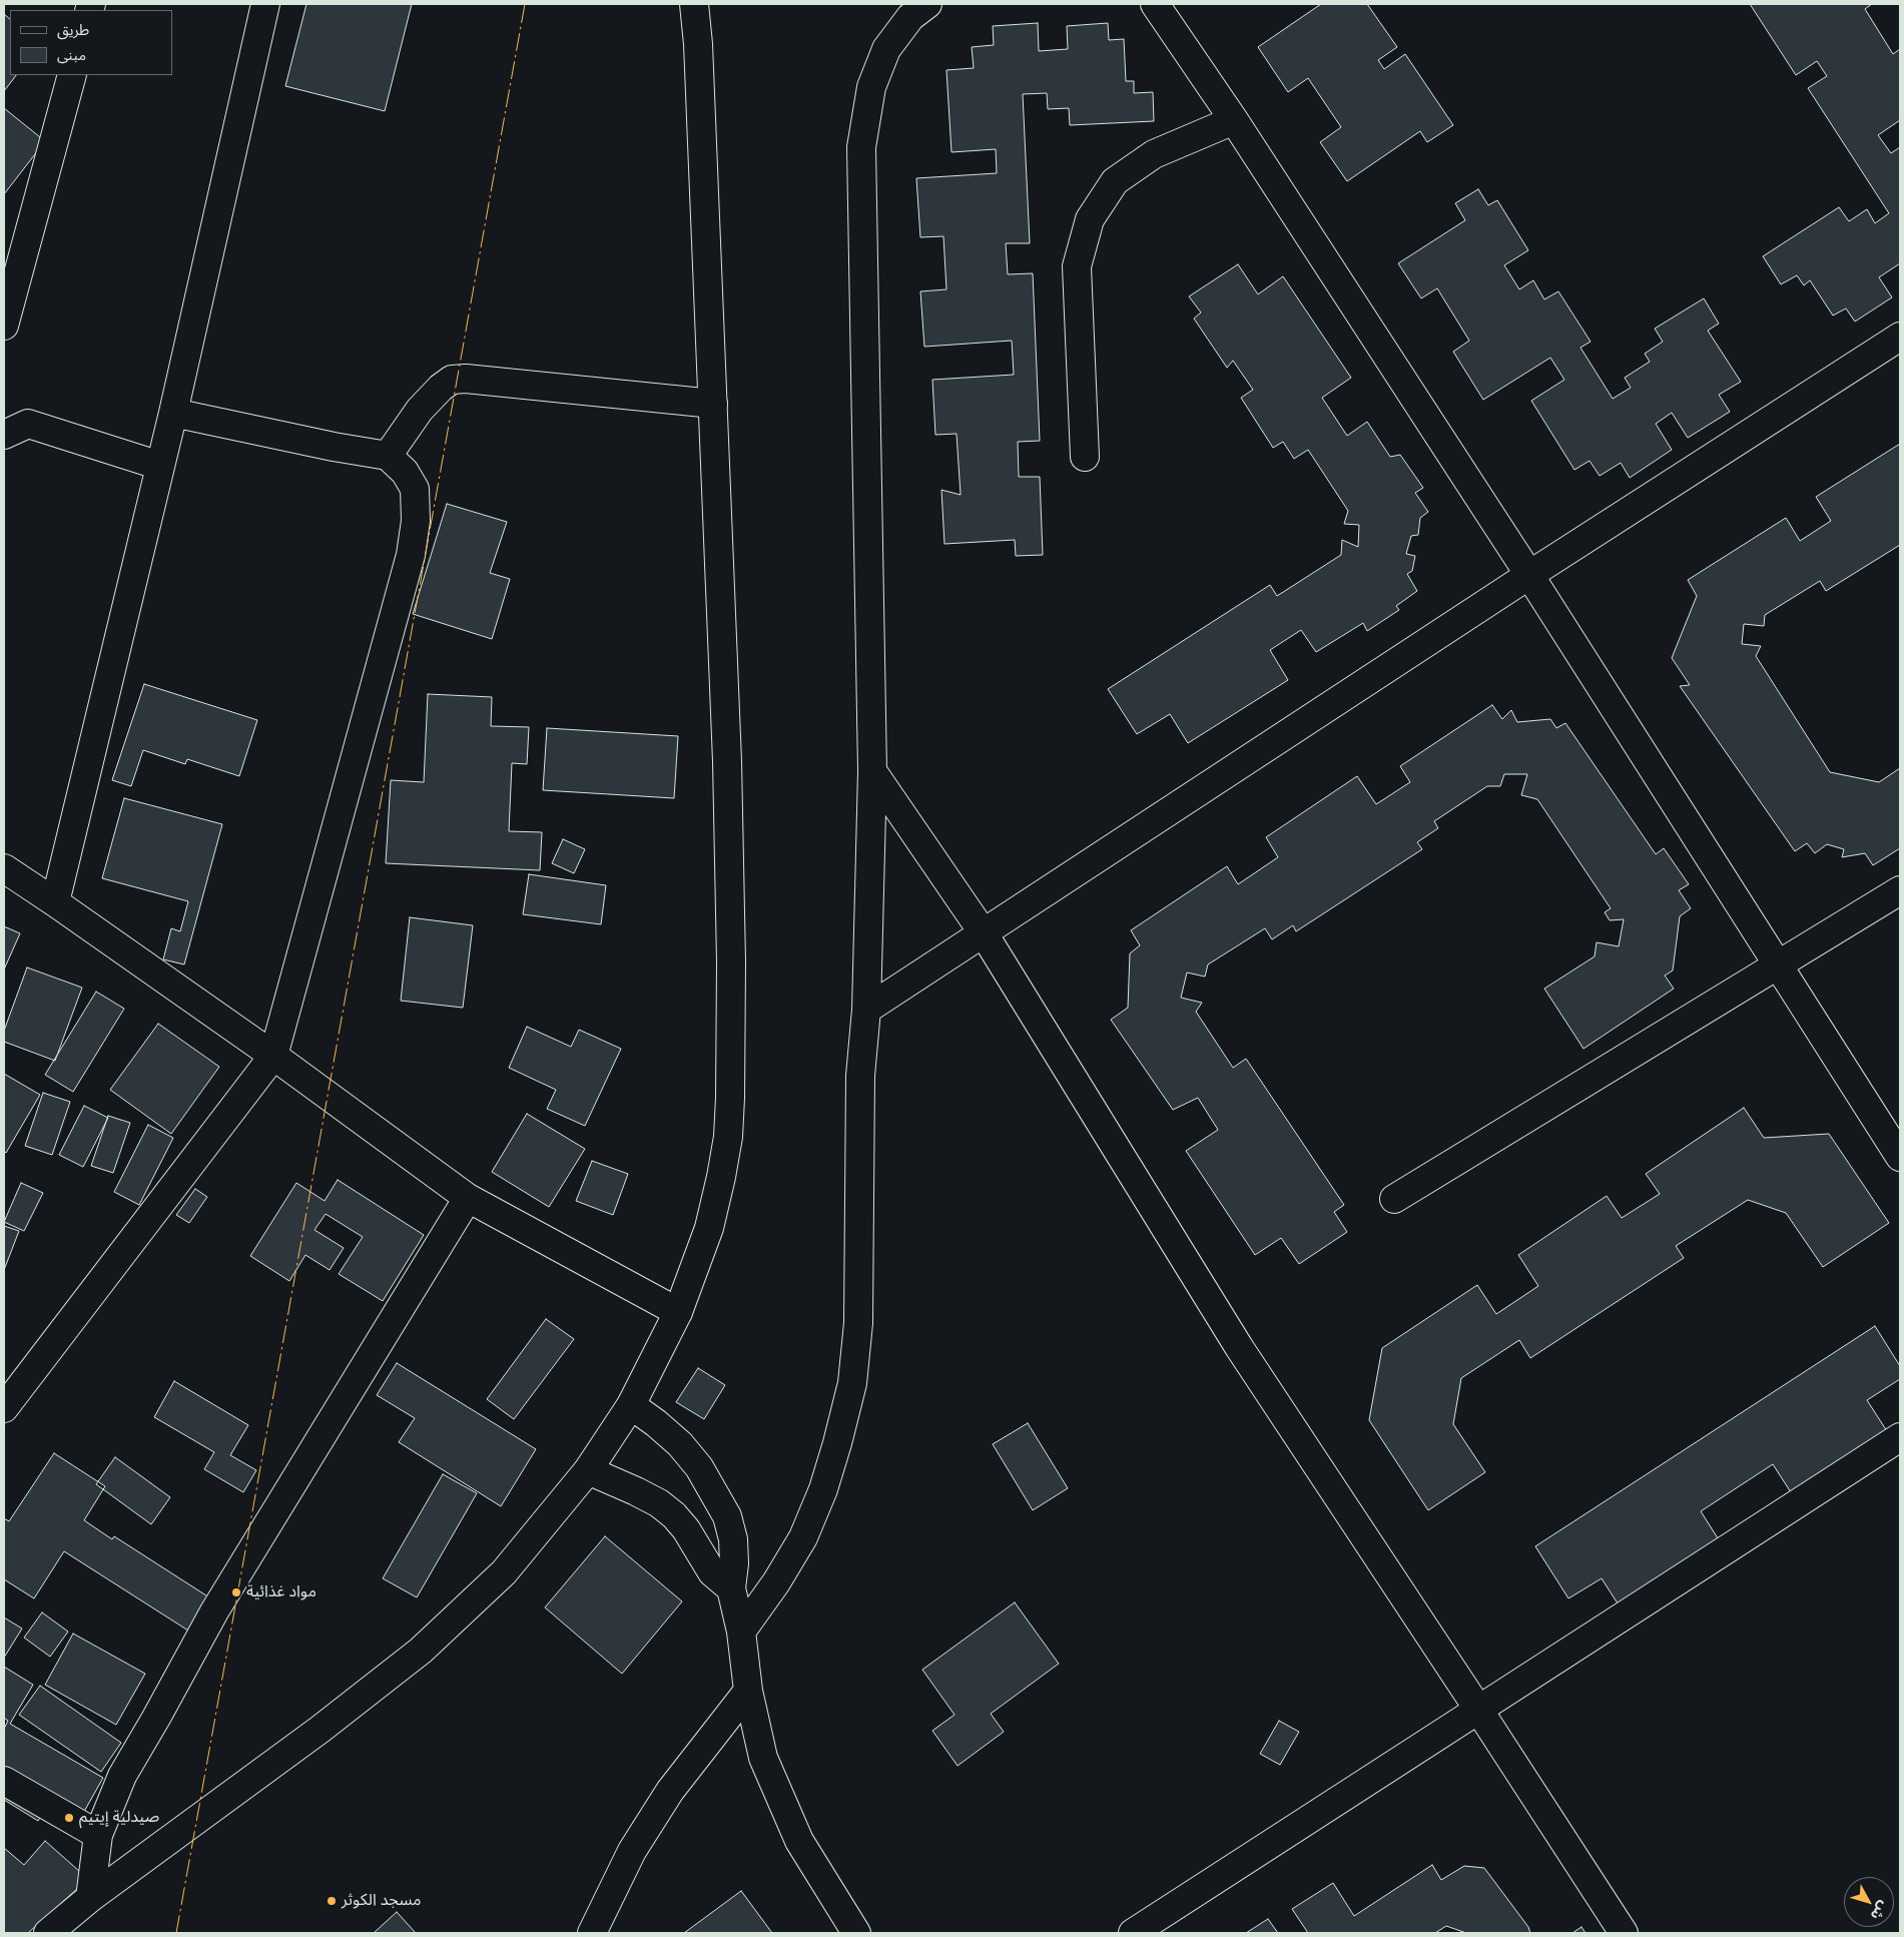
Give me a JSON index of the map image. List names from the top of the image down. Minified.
{"places":["مواد غذائية","صيدلية إيتيم","مسجد الكوثر"],"legend":["طريق","مبنى"],"north":"bottom right"}
